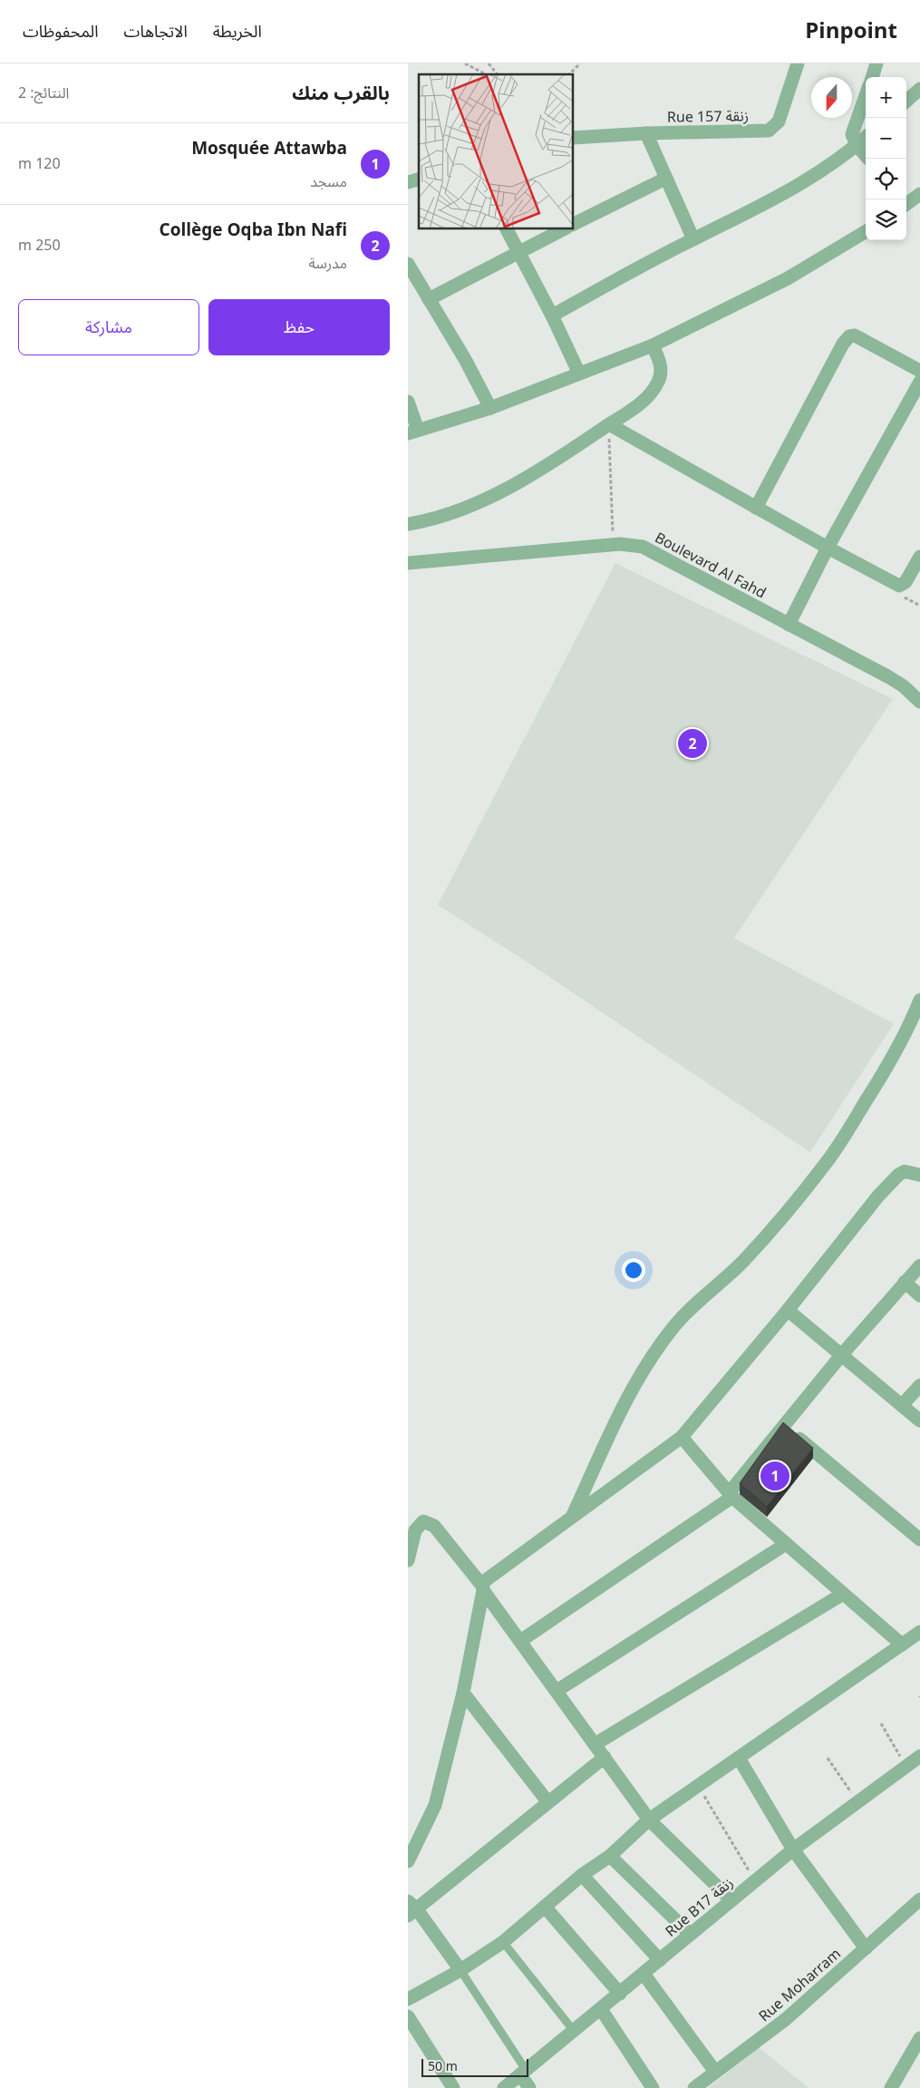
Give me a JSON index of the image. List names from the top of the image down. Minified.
{"streets":{"street":["Rue 157 زنقة","Boulevard Al Fahd","Rue B17 زنقة","Rue Moharram"]},"scale_bar":"50 m","north":"bottom","page":{"header":"Pinpoint","nav":["الخريطة","الاتجاهات","المحفوظات"],"heading":["بالقرب منك","النتائج: 2"],"map_buttons":["+","−"],"list":[{"mark":"1","name":"Mosquée Attawba","note":"مسجد","value":"120 m"},{"mark":"2","name":"Collège Oqba Ibn Nafi","note":"مدرسة","value":"250 m"}],"buttons":["حفظ","مشاركة"],"pins":["2","1"],"scale":"50 m"}}
